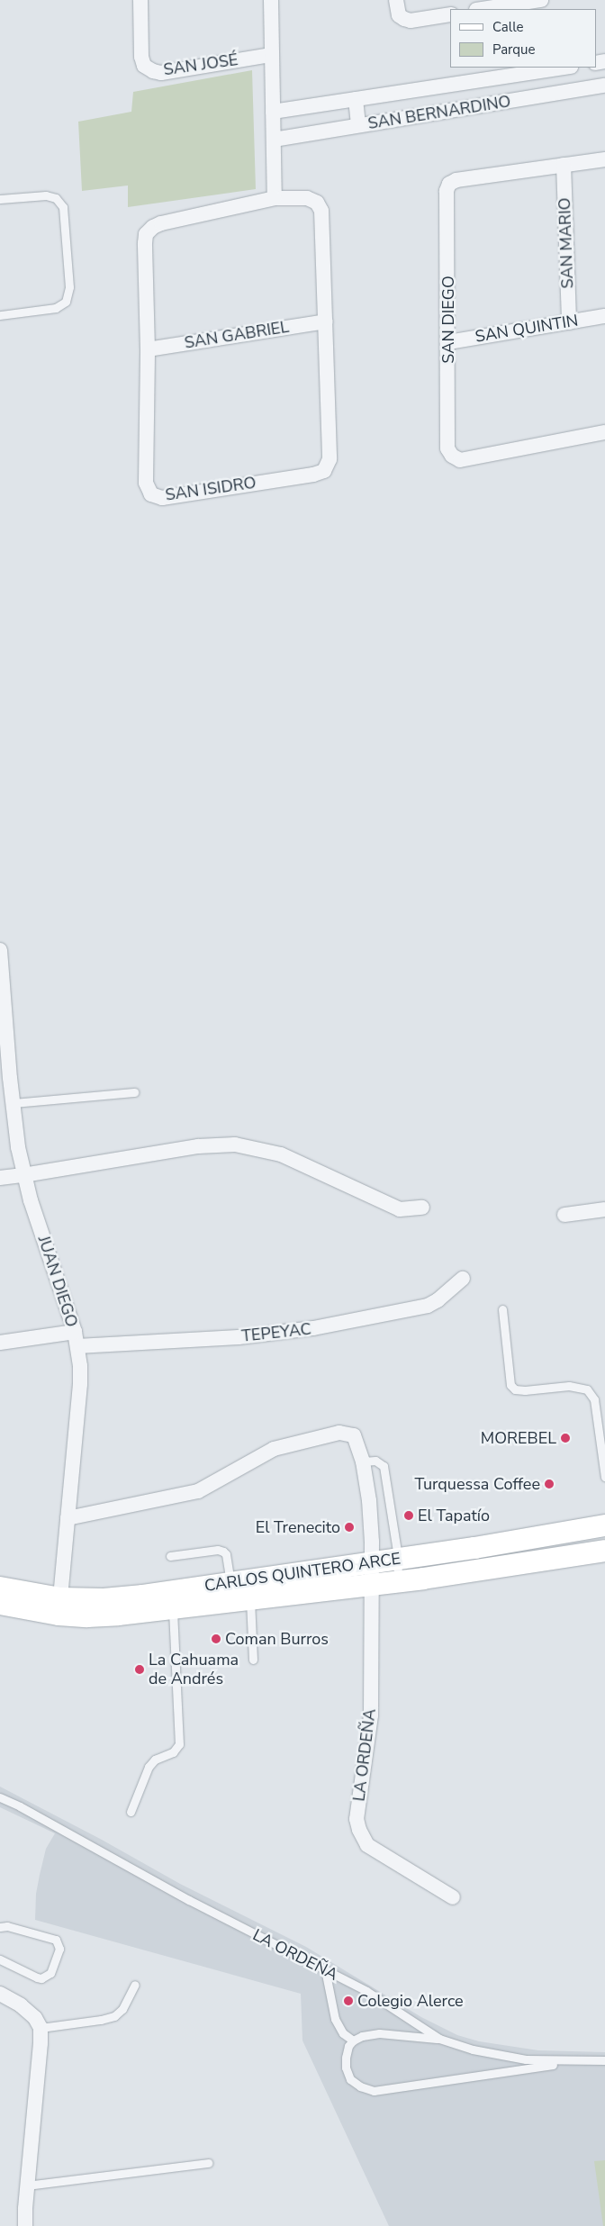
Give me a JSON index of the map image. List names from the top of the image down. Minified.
{"streets":{"main road":["CARLOS QUINTERO ARCE"],"street":["SAN JOSÉ","SAN BERNARDINO","SAN MARIO","SAN DIEGO","SAN QUINTIN","SAN GABRIEL","SAN ISIDRO","JUAN DIEGO","TEPEYAC","LA ORDEÑA"]},"crossings":[["SAN MARIO","SAN DIEGO"],["SAN MARIO","SAN QUINTIN"],["SAN DIEGO","SAN QUINTIN"],["SAN GABRIEL","SAN ISIDRO"],["JUAN DIEGO","TEPEYAC"],["JUAN DIEGO","CARLOS QUINTERO ARCE"],["JUAN DIEGO","LA ORDEÑA"],["CARLOS QUINTERO ARCE","LA ORDEÑA"]],"places":["MOREBEL","Turquessa Coffee","El Tapatío","El Trenecito","Coman Burros","La Cahuama de Andrés","Colegio Alerce"],"legend":["Calle","Parque"]}
